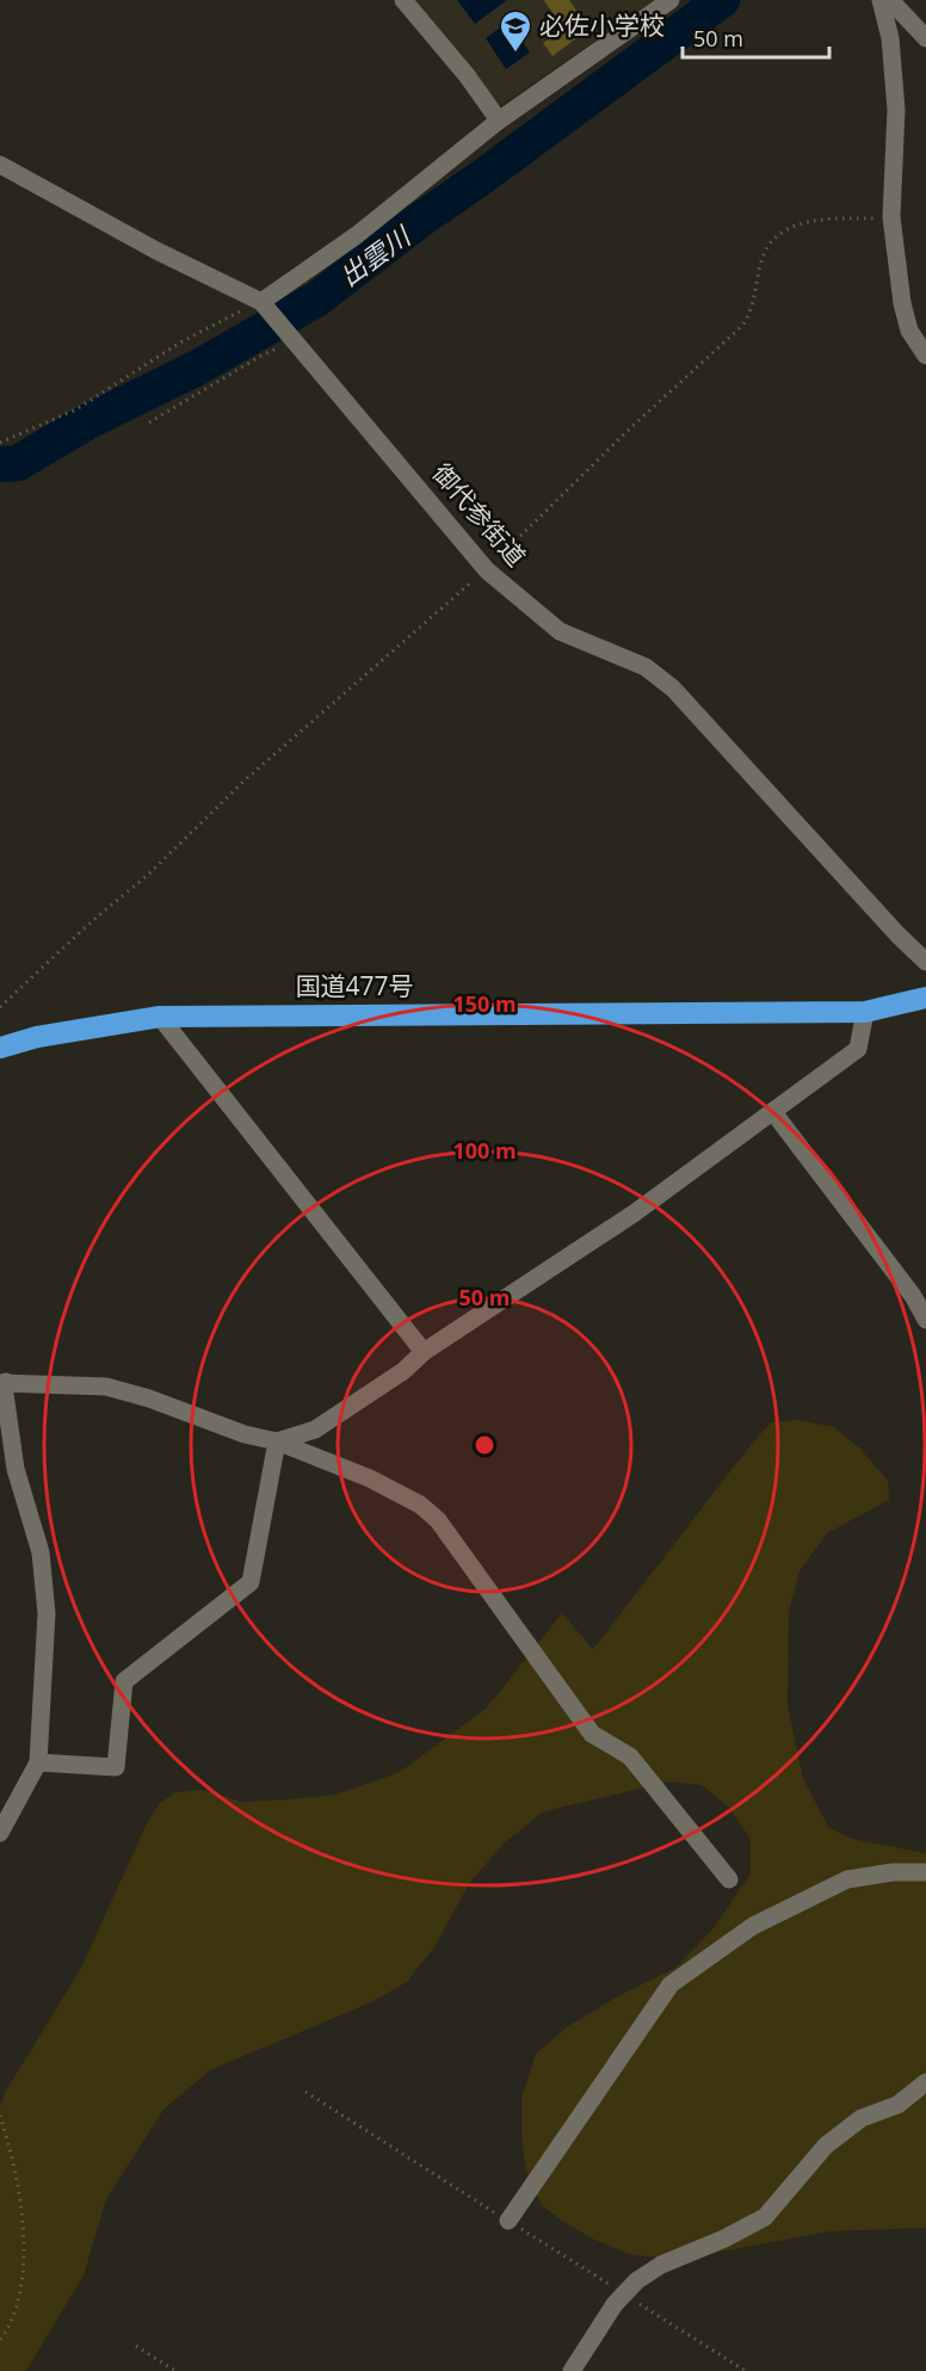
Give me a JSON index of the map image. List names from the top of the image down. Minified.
{"streets":{"highway":["国道477号"],"street":["御代参街道"]},"water":["出雲川"],"places":{"school or university":["必佐小学校"]},"scale_bar":"50 m","rings":["150 m","100 m","50 m"]}
